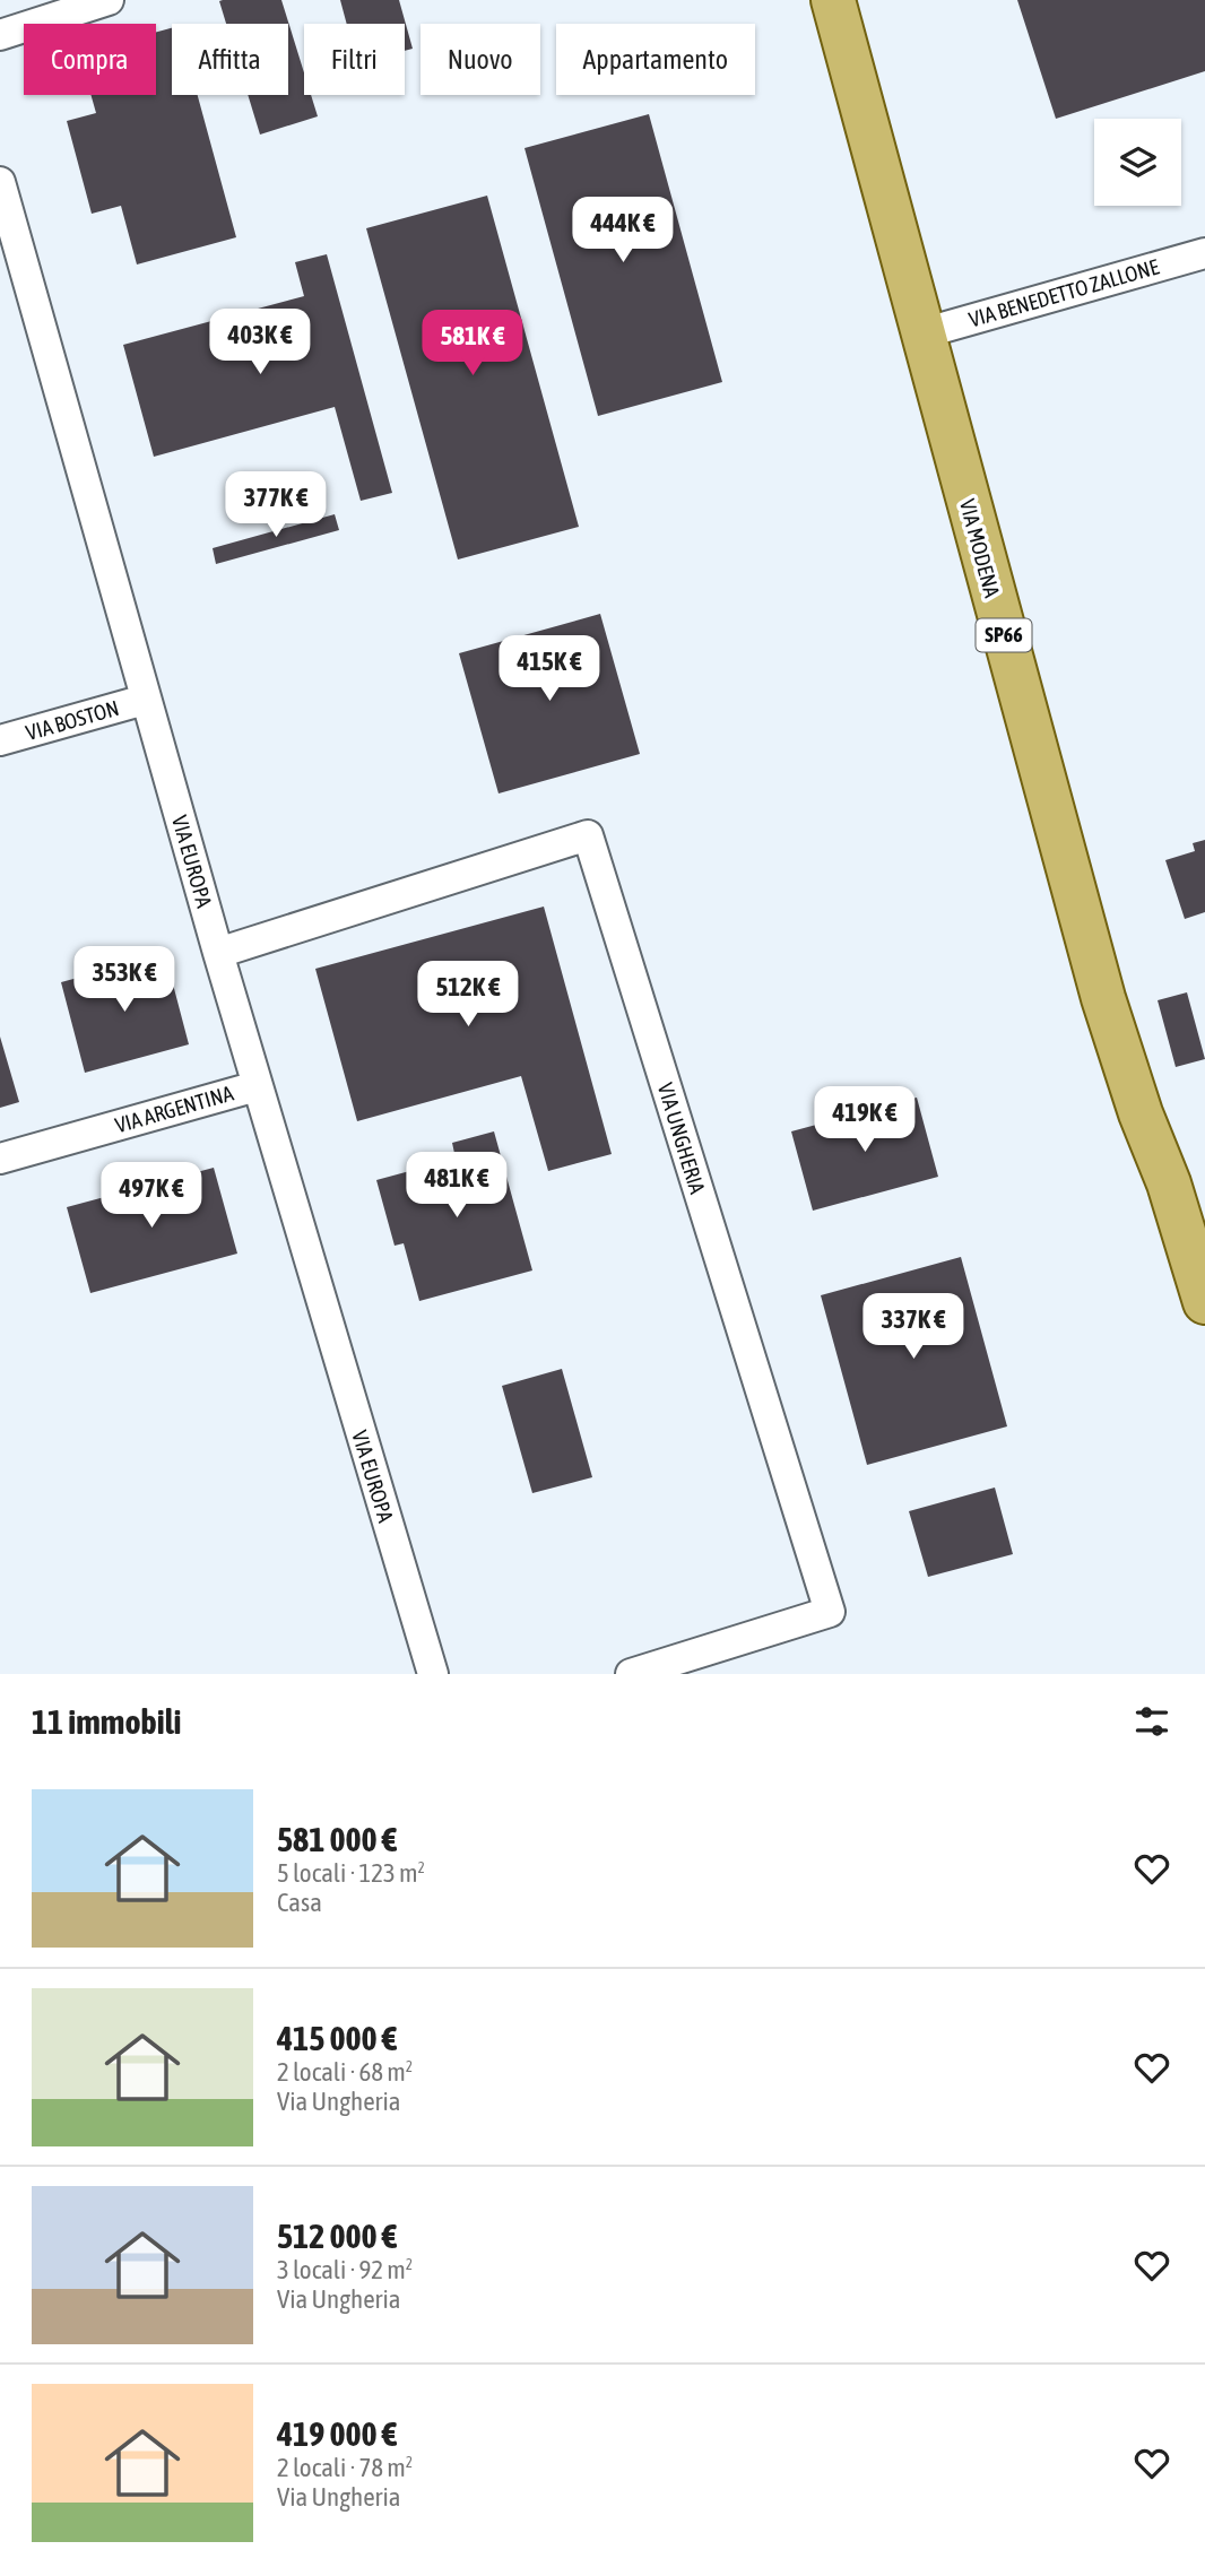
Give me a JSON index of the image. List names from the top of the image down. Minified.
{"streets":{"main road":["VIA MODENA","SP66"],"street":["VIA BENEDETTO ZALLONE","VIA BOSTON","VIA EUROPA","VIA ARGENTINA","VIA UNGHERIA"]},"crossings":[["VIA BENEDETTO ZALLONE","VIA MODENA"],["VIA BOSTON","VIA EUROPA"],["VIA EUROPA","VIA ARGENTINA"],["VIA EUROPA","VIA UNGHERIA"]],"page":{"chip":["Compra","Affitta","Filtri","Nuovo","Appartamento"],"price":["444K €","403K €","581K €","377K €","415K €","353K €","512K €","419K €","481K €","497K €","337K €"],"heading":"11 immobili","list":[{"name":"581 000 €","note":"5 locali · 123 m² · Casa"},{"name":"415 000 €","note":"2 locali · 68 m² · Via Ungheria"},{"name":"512 000 €","note":"3 locali · 92 m² · Via Ungheria"},{"name":"419 000 €","note":"2 locali · 78 m² · Via Ungheria"}]}}
